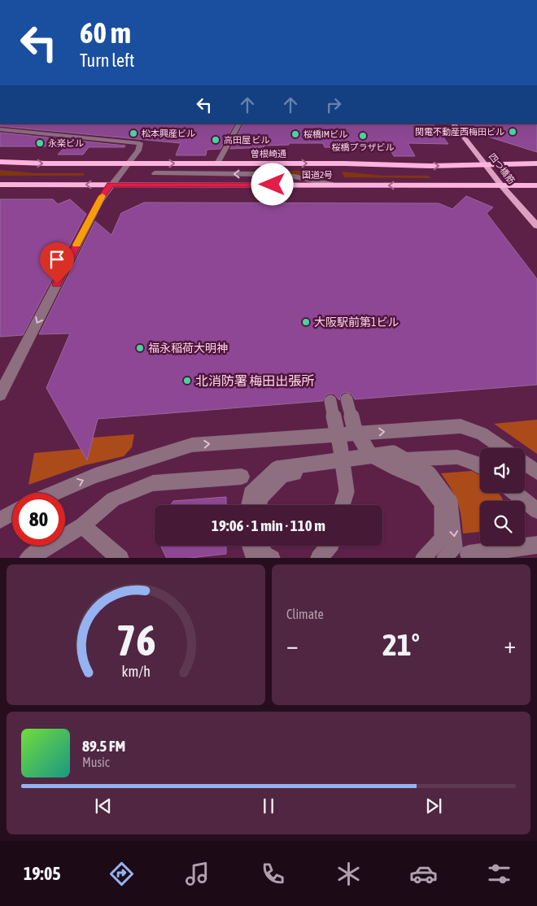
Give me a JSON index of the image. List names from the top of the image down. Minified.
{"streets":{"highway":["曽根崎通","国道2号"],"main road":["四つ橋筋"]},"crossings":[["曽根崎通","四つ橋筋"],["四つ橋筋","国道2号"]],"one_way":["曽根崎通","国道2号"],"places":["関電不動産西梅田ビル","松本興産ビル","桜橋IMビル","桜橋プラザビル","高田屋 ビル","永楽ビル","大阪駅前第1ビル","福永稲荷大明神","北消防署 梅田出張所"],"page":{"turn":["60 m","Turn left"],"limit":"80","trip":"19:06 · 1 min · 110 m","tile":"Climate","heat":["−","21°","+"],"song":["89.5 FM","Music"],"tabs":"19:05","gauge":["76","km/h"]}}
